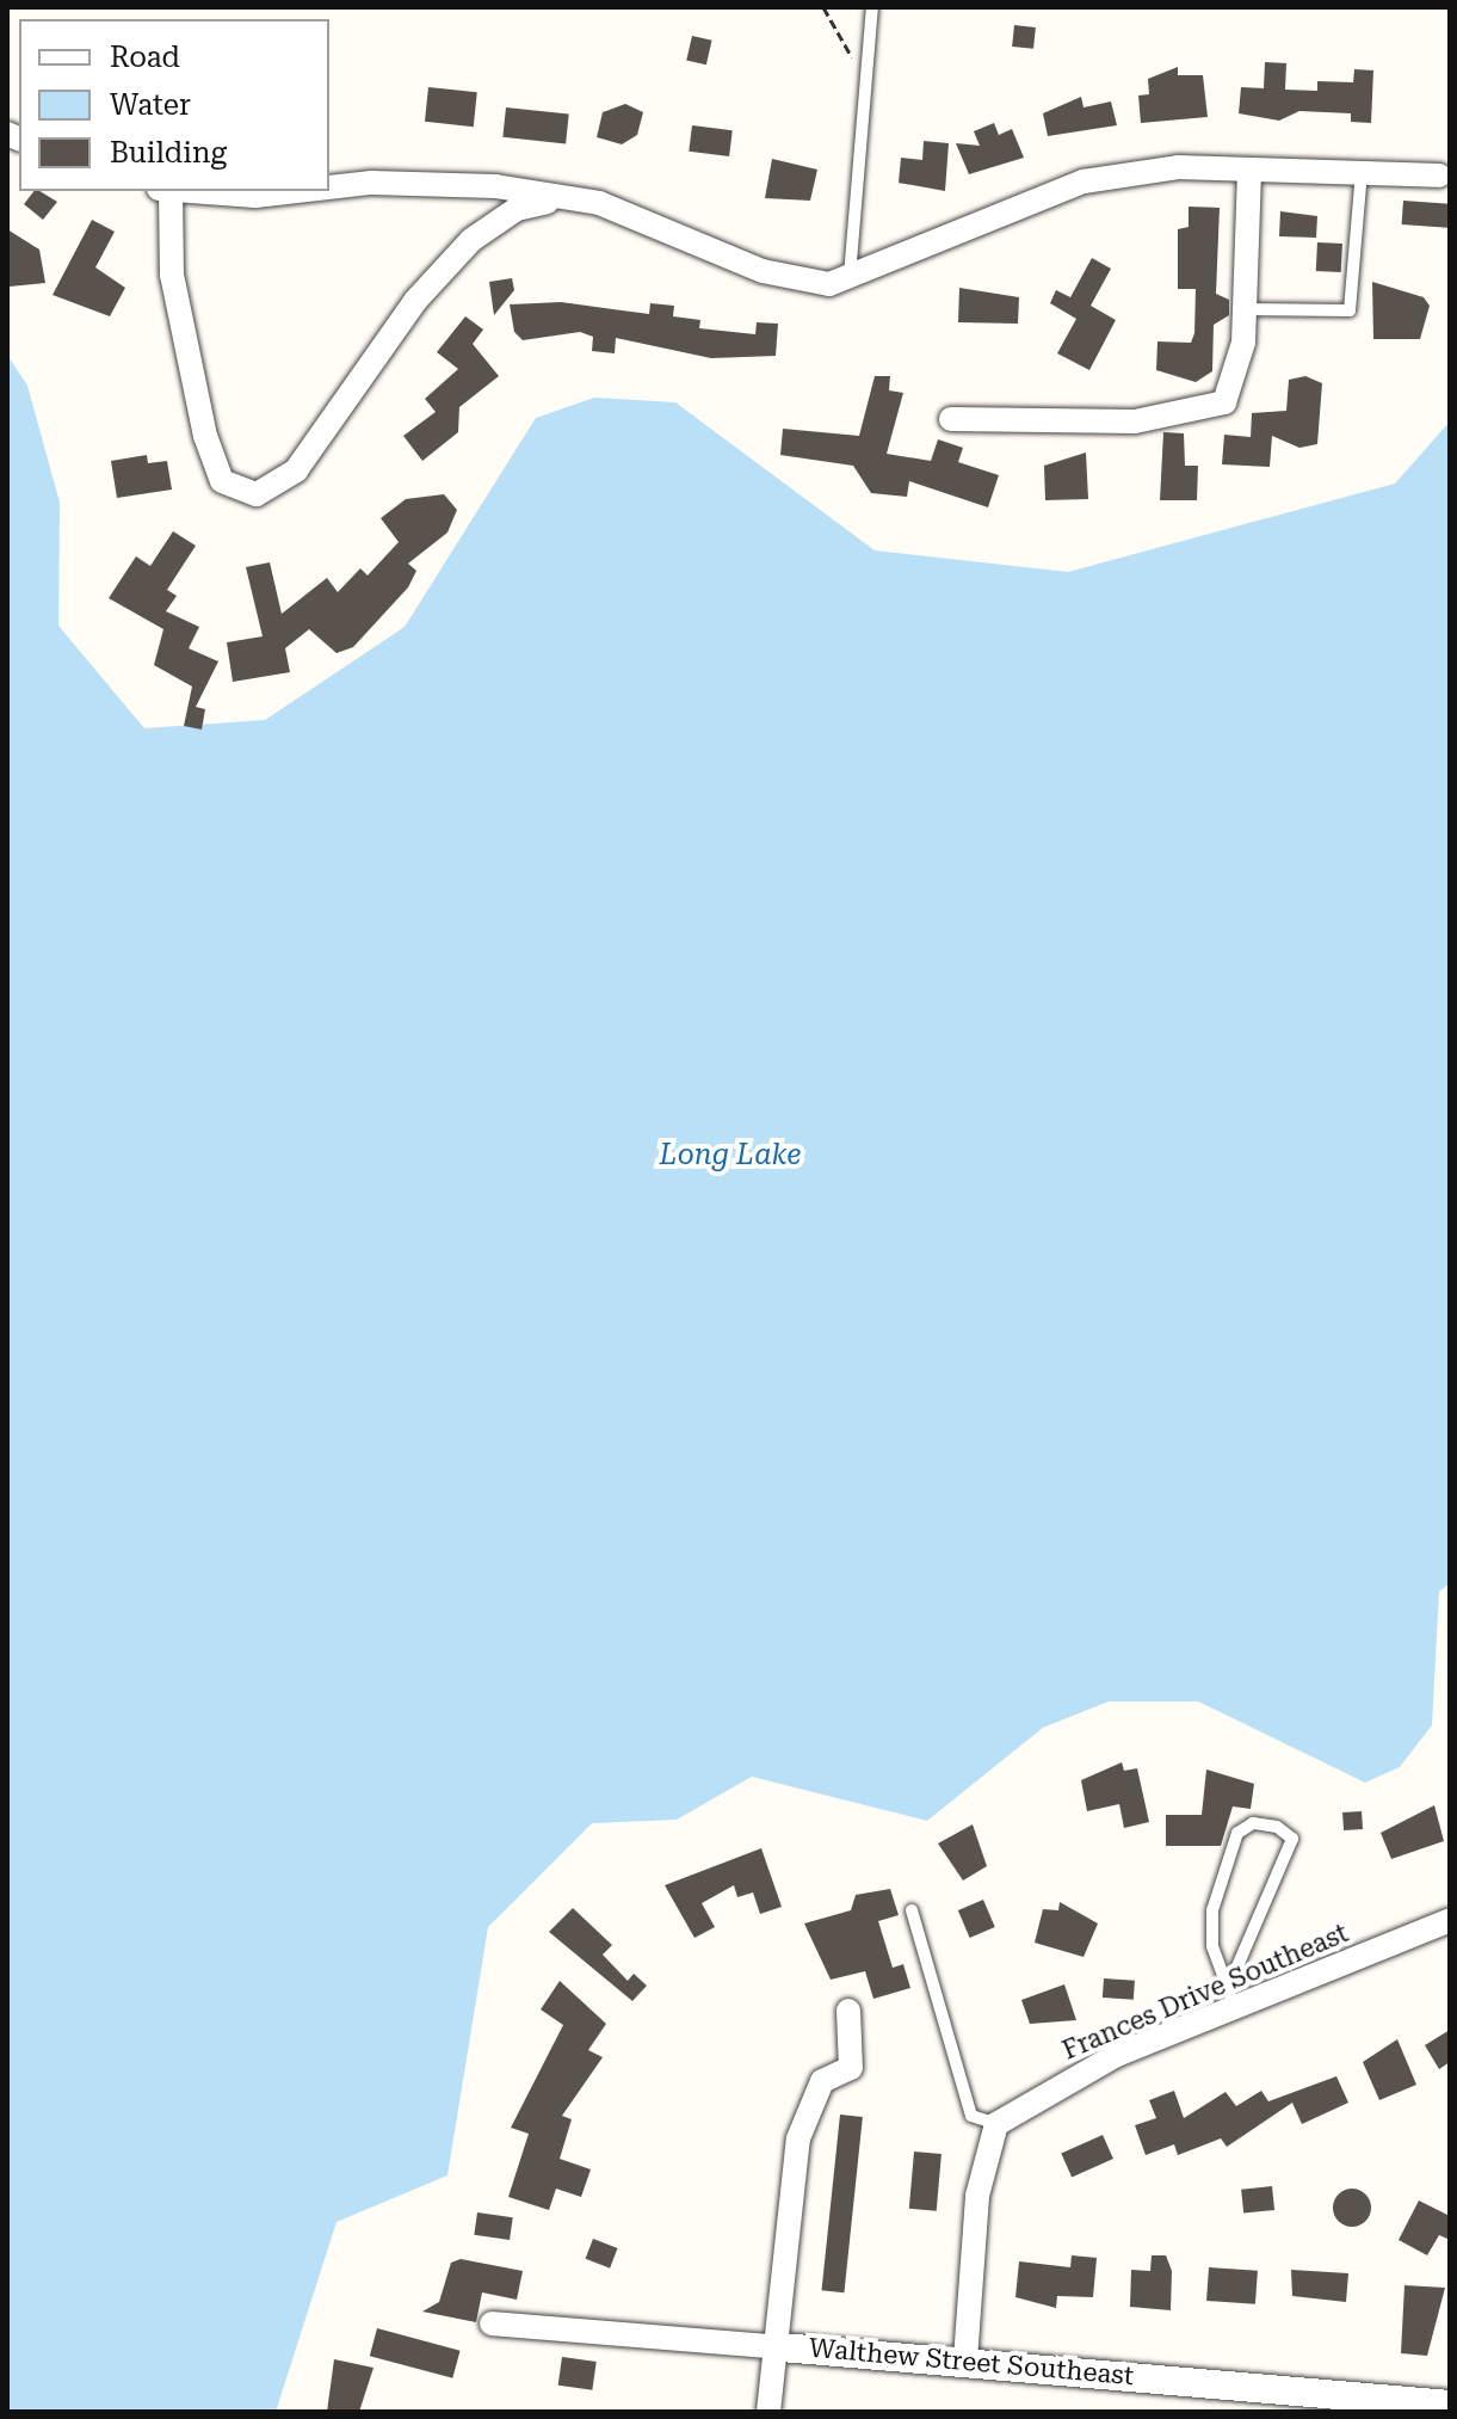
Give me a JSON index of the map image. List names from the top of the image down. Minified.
{"streets":{"street":["Frances Drive Southeast","Walthew Street Southeast"]},"water":["Long Lake"],"legend":["Road","Water","Building"]}
